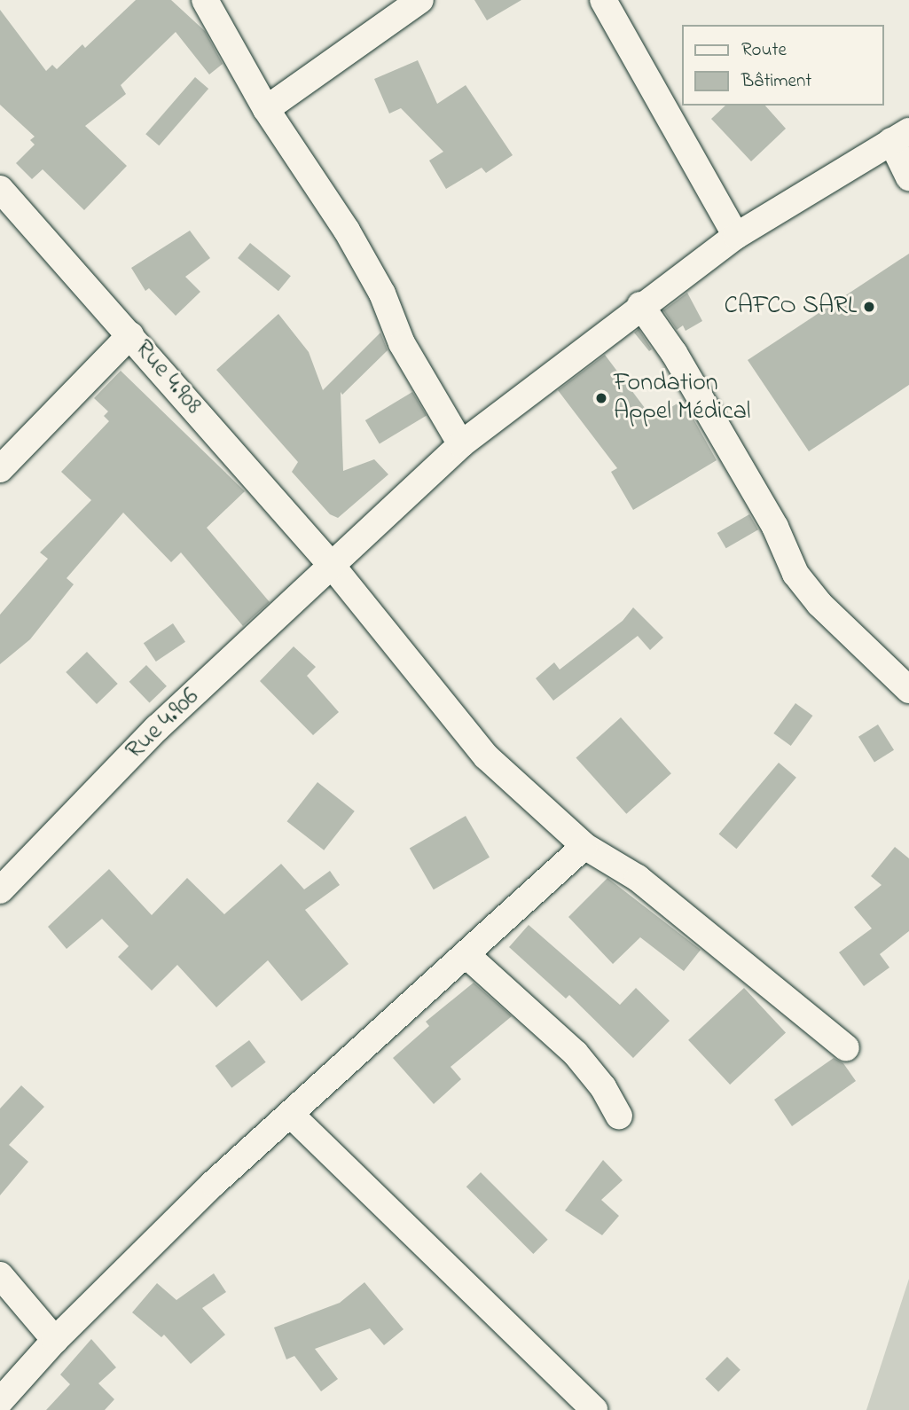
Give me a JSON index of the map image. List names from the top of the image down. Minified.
{"streets":{"street":["Rue 4.908","Rue 4.906"]},"crossings":[["Rue 4.908","Rue 4.906"]],"places":["CAFCO SARL","Fondation Appel Médical"],"legend":["Route","Bâtiment"]}
